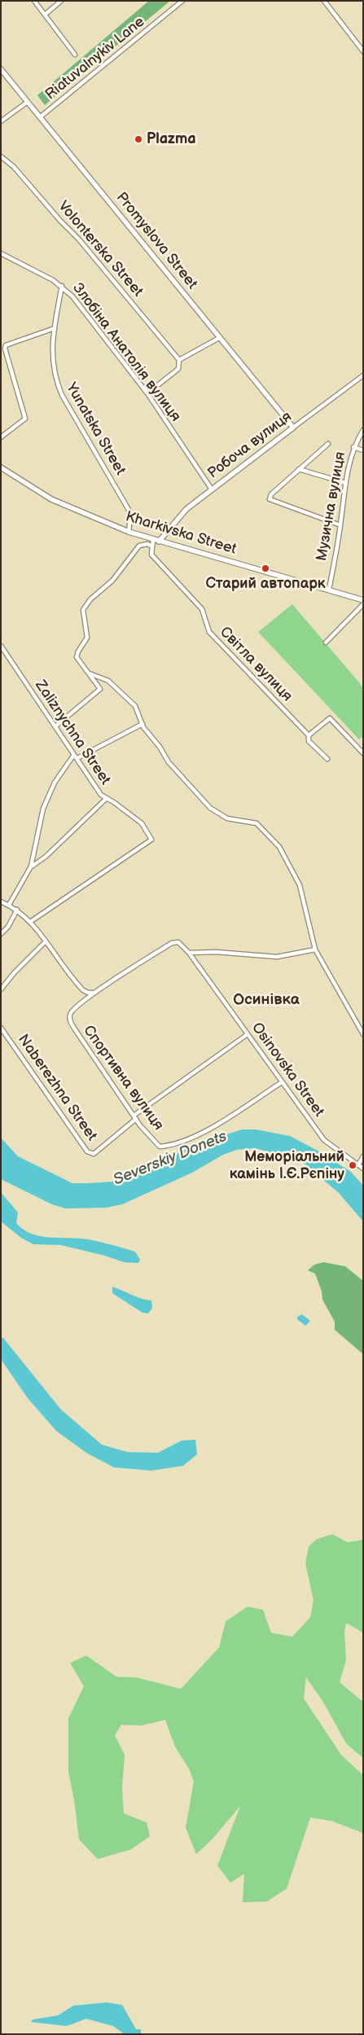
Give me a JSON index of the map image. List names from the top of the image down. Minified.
{"streets":{"street":["Riatuvalnykiv Lane","Promyslova Street","Volonterska Street","Злобіна Анатолія вулиця","Yunatska Street","Робоча вулиця","Музична вулиця","Kharkivska Street","Світла вулиця","Zaliznychna Street","Osinovska Street","Спортивна вулиця","Naberezhna Street"]},"crossings":[["Riatuvalnykiv Lane","Promyslova Street"],["Promyslova Street","Робоча вулиця"],["Злобіна Анатолія вулиця","Yunatska Street"],["Злобіна Анатолія вулиця","Робоча вулиця"],["Yunatska Street","Kharkivska Street"],["Робоча вулиця","Kharkivska Street"],["Музична вулиця","Kharkivska Street"],["Osinovska Street","Спортивна вулиця"],["Osinovska Street","Naberezhna Street"],["Спортивна вулиця","Naberezhna Street"]],"districts":["Осинівка"],"water":["Severskiy Donets"],"places":["Plazma","Старий автопарк","Меморіальний камінь І.Є.Рєпіну"]}
